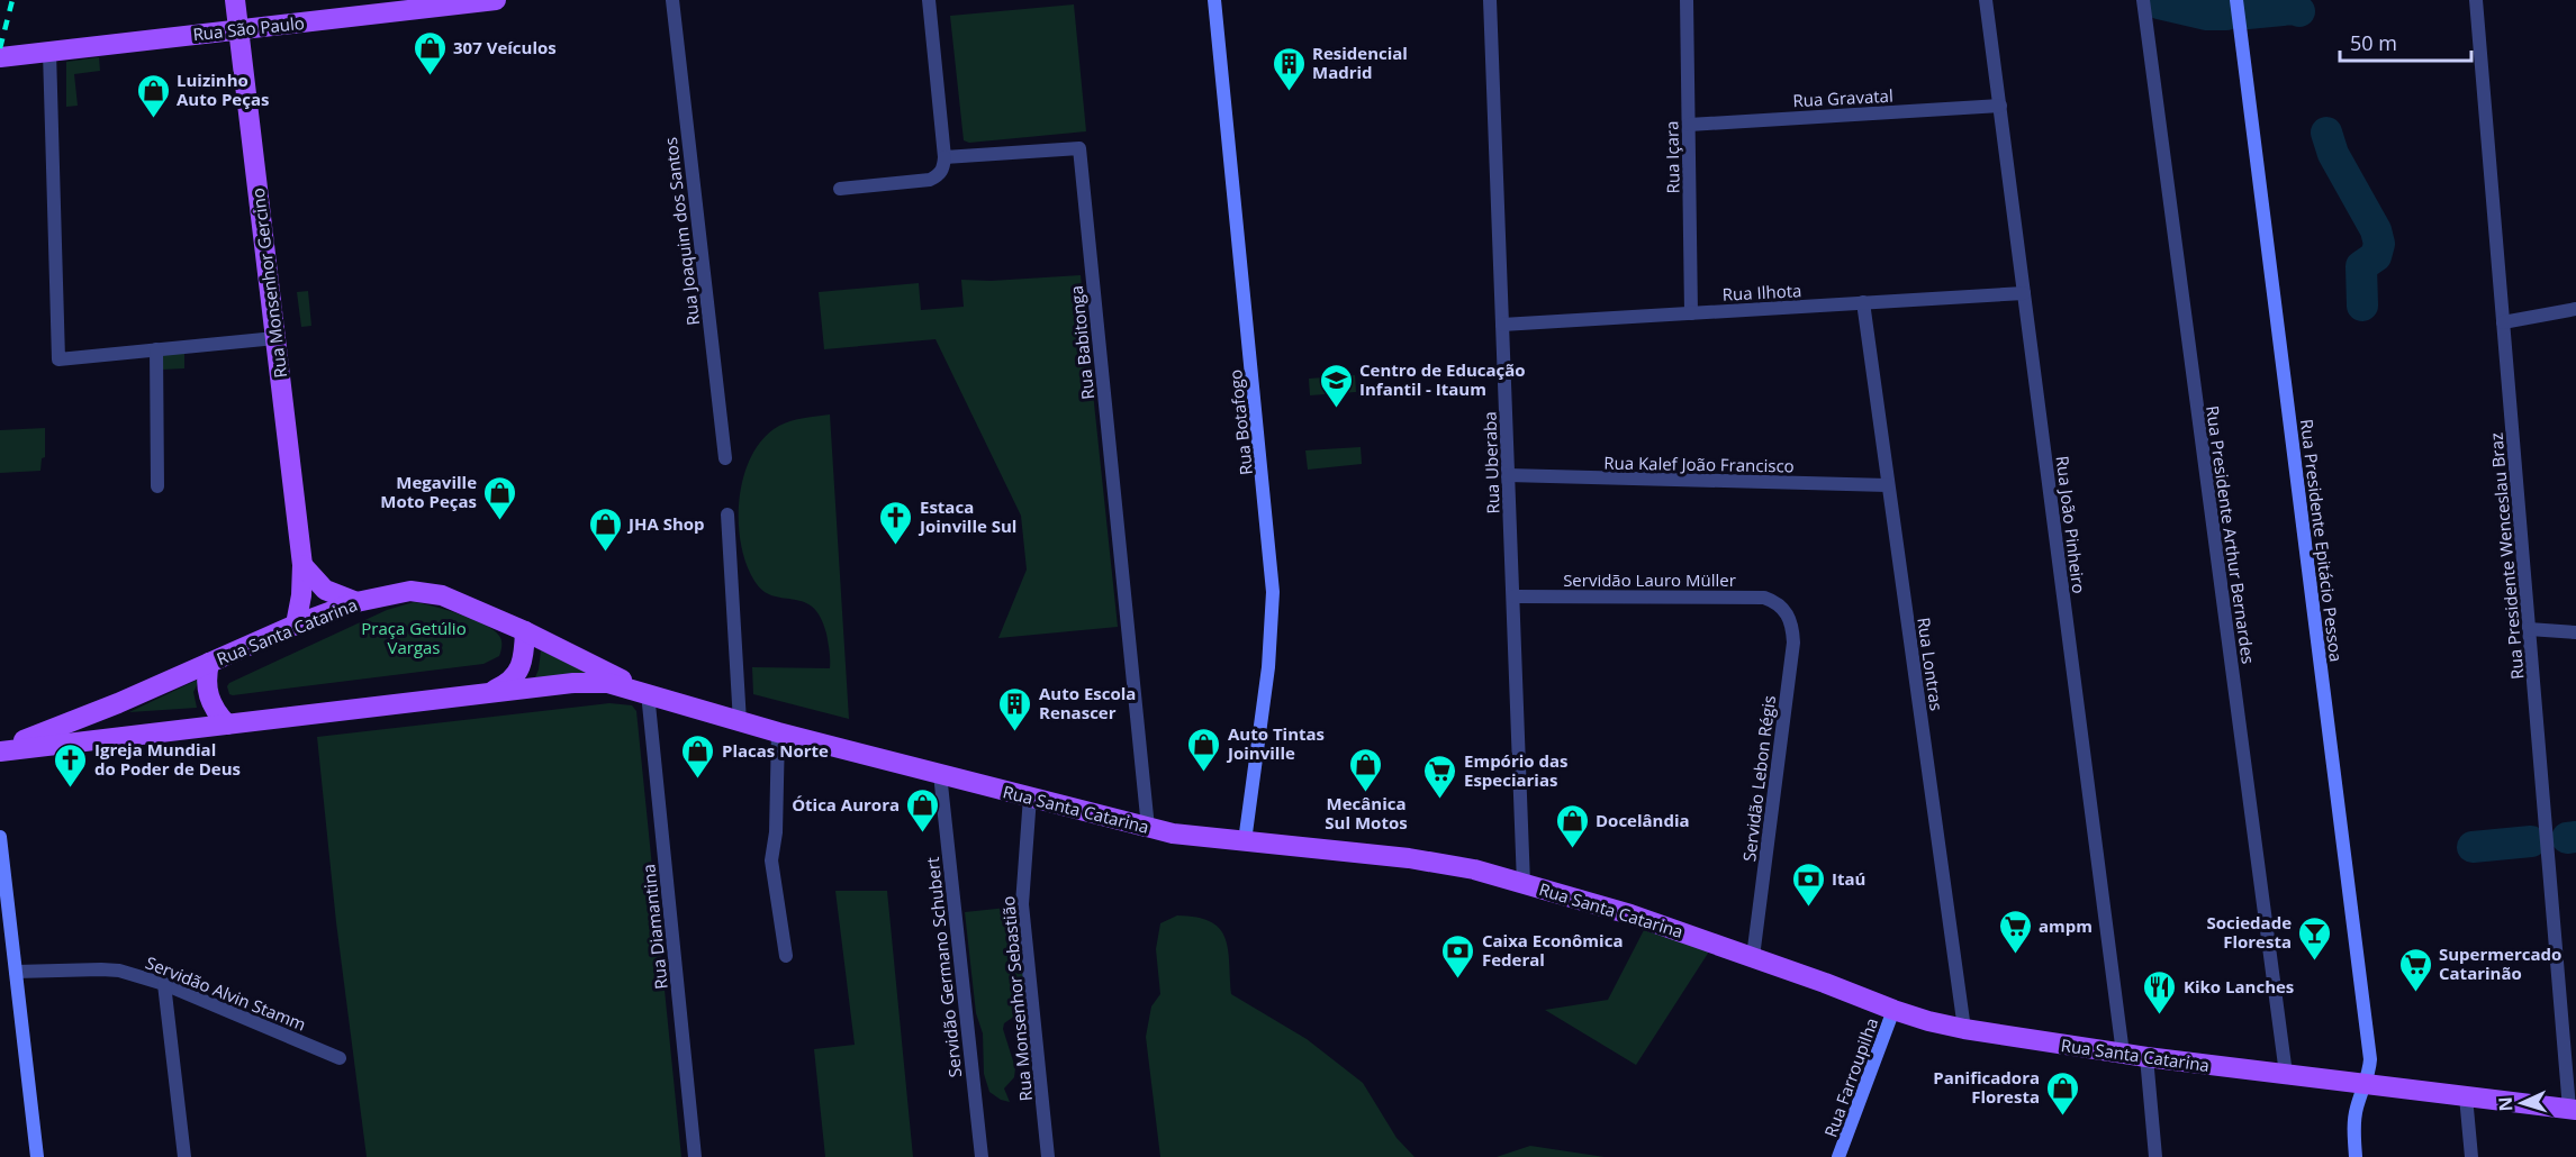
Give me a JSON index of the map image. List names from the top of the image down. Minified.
{"streets":{"main road":["Rua São Paulo","Rua Monsenhor Gercino","Rua Santa Catarina"],"street":["Rua Gravatal","Rua Içara","Rua Joaquim dos Santos","Rua Ilhota","Rua Babitonga","Rua Botafogo","Rua Uberaba","Rua Kalef João Francisco","Rua João Pinheiro","Rua Presidente Arthur Bernardes","Rua Presidente Epitácio Pessoa","Rua Presidente Wenceslau Braz","Servidão Lauro Müller","Rua Lontras","Servidão Lebon Régis","Rua Diamantina","Servidão Germano Schubert","Servidão Alvin Stamm","Rua Monsenhor Sebastião","Rua Farroupilha"]},"crossings":[["Rua São Paulo","Rua Monsenhor Gercino"],["Rua Gravatal","Rua Içara"],["Rua Gravatal","Rua João Pinheiro"],["Rua Içara","Rua Ilhota"],["Rua Monsenhor Gercino","Rua Santa Catarina"],["Rua Ilhota","Rua Uberaba"],["Rua Ilhota","Rua João Pinheiro"],["Rua Ilhota","Rua Lontras"],["Rua Babitonga","Rua Santa Catarina"],["Rua Botafogo","Rua Santa Catarina"],["Rua Uberaba","Rua Kalef João Francisco"],["Rua Uberaba","Servidão Lauro Müller"],["Rua Uberaba","Rua Santa Catarina"],["Rua Kalef João Francisco","Rua Lontras"],["Rua João Pinheiro","Rua Santa Catarina"],["Rua Presidente Arthur Bernardes","Rua Santa Catarina"],["Rua Presidente Epitácio Pessoa","Rua Santa Catarina"],["Rua Presidente Wenceslau Braz","Rua Santa Catarina"],["Servidão Lauro Müller","Servidão Lebon Régis"],["Rua Santa Catarina","Rua Lontras"],["Rua Santa Catarina","Servidão Lebon Régis"],["Rua Santa Catarina","Rua Diamantina"],["Rua Santa Catarina","Servidão Germano Schubert"],["Rua Santa Catarina","Rua Monsenhor Sebastião"],["Rua Santa Catarina","Rua Farroupilha"]],"parks":["Praça Getúlio Vargas"],"places":{"shop":["307 Veículos","Luizinho Auto Peças","Megaville Moto Peças","JHA Shop","Auto Tintas Joinville","Placas Norte","Mecânica Sul Motos","Ótica Aurora","Docelândia","Panificadora Floresta"],"building":["Residencial Madrid","Auto Escola Renascer"],"school or university":["Centro de Educação Infantil - Itaum"],"church":["Estaca Joinville Sul","Igreja Mundial do Poder de Deus"],"supermarket":["Empório das Especiarias","ampm","Supermercado Catarinão"],"bank":["Itaú","Caixa Econômica Federal"],"bar":["Sociedade Floresta"],"restaurant":["Kiko Lanches"]},"scale_bar":"50 m","north":"left"}
